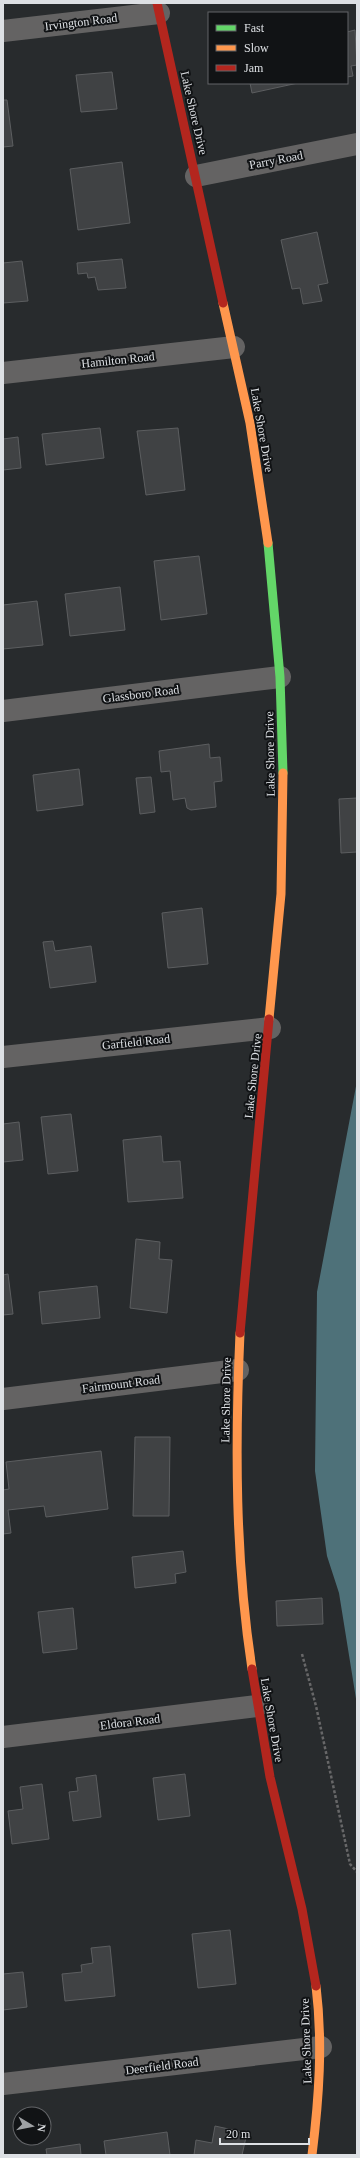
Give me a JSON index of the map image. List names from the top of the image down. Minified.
{"streets":{"street":["Irvington Road","Lake Shore Drive","Parry Road","Hamilton Road","Glassboro Road","Garfield Road","Fairmount Road","Eldora Road","Deerfield Road"]},"crossings":[["Irvington Road","Lake Shore Drive"],["Lake Shore Drive","Parry Road"],["Lake Shore Drive","Hamilton Road"],["Lake Shore Drive","Glassboro Road"],["Lake Shore Drive","Garfield Road"],["Lake Shore Drive","Fairmount Road"],["Lake Shore Drive","Eldora Road"],["Lake Shore Drive","Deerfield Road"]],"legend":["Fast","Slow","Jam"],"scale_bar":"20 m","north":"right"}
